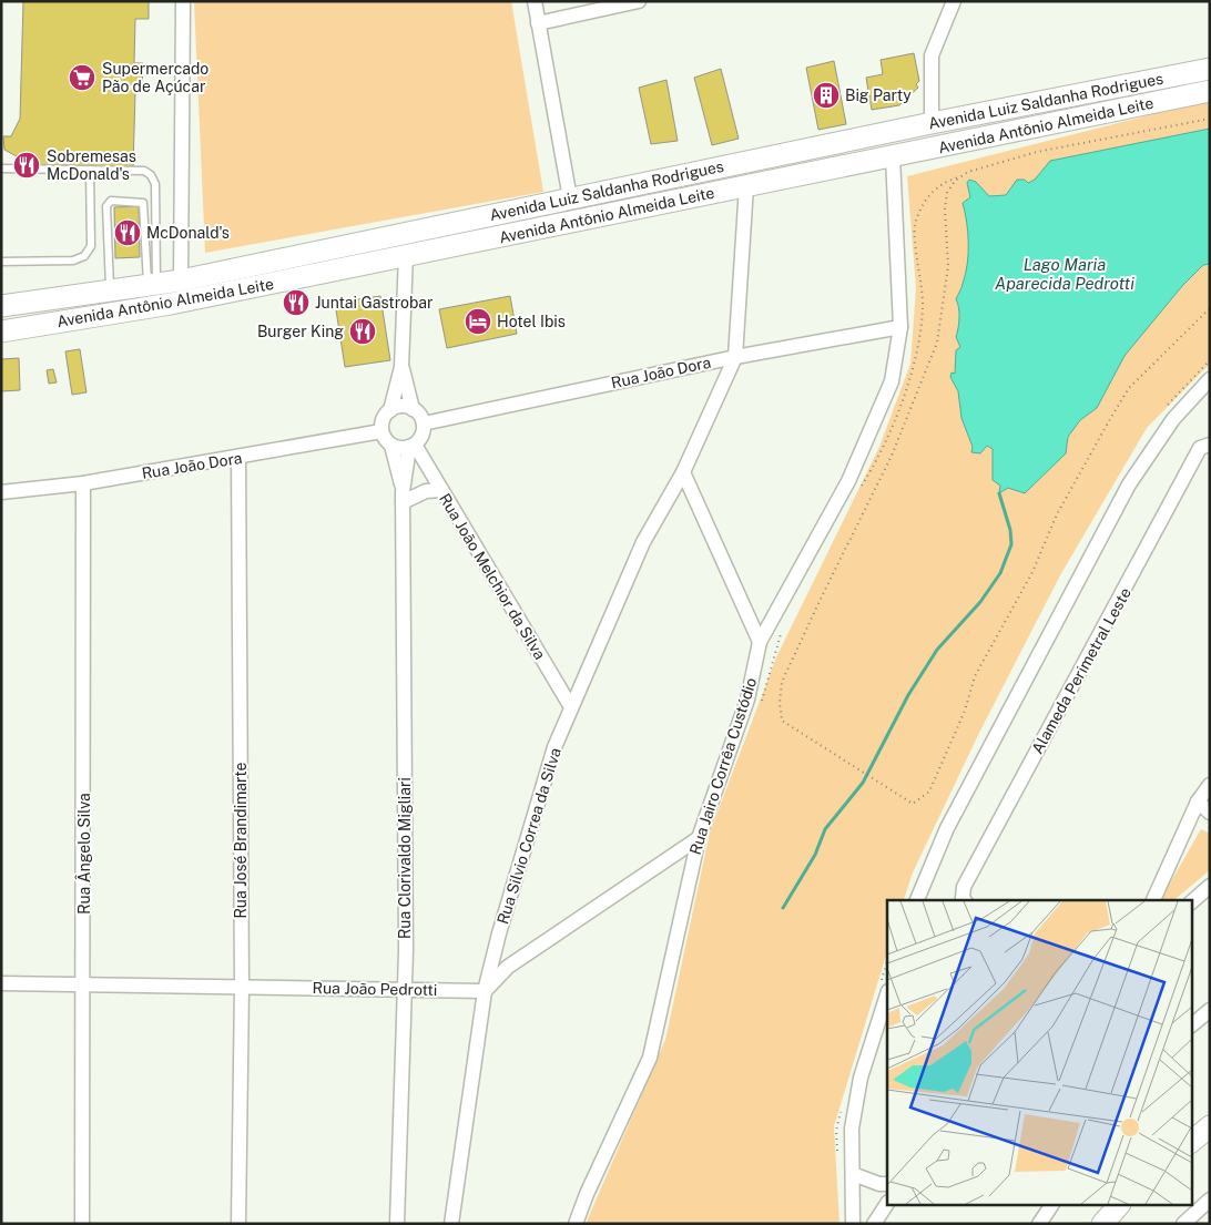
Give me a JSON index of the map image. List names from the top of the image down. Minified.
{"streets":{"main road":["Avenida Luiz Saldanha Rodrigues","Avenida Antônio Almeida Leite"],"street":["Rua João Dora","Rua João Melchior da Silva","Alameda Perimetral Leste","Rua Jairo Corrêa Custódio","Rua Silvio Correa da Silva","Rua José Brandimarte","Rua Ângelo Silva","Rua Clorivaldo Migliari","Rua João Pedrotti"]},"crossings":[["Avenida Antônio Almeida Leite","Rua Jairo Corrêa Custódio"],["Avenida Antônio Almeida Leite","Rua Silvio Correa da Silva"],["Rua João Dora","Rua João Melchior da Silva"],["Rua João Dora","Rua Jairo Corrêa Custódio"],["Rua João Dora","Rua Silvio Correa da Silva"],["Rua João Dora","Rua José Brandimarte"],["Rua João Dora","Rua Ângelo Silva"],["Rua João Dora","Rua Clorivaldo Migliari"],["Rua João Melchior da Silva","Rua Silvio Correa da Silva"],["Rua João Melchior da Silva","Rua Clorivaldo Migliari"],["Rua Silvio Correa da Silva","Rua João Pedrotti"],["Rua José Brandimarte","Rua João Pedrotti"],["Rua Ângelo Silva","Rua João Pedrotti"],["Rua Clorivaldo Migliari","Rua João Pedrotti"]],"water":["Lago Maria Aparecida Pedrotti"],"places":{"supermarket":["Supermercado Pão de Açúcar"],"building":["Big Party"],"restaurant":["Sobremesas McDonald's","McDonald's","Juntai Gastrobar","Burger King"],"hotel":["Hotel Ibis"]}}
